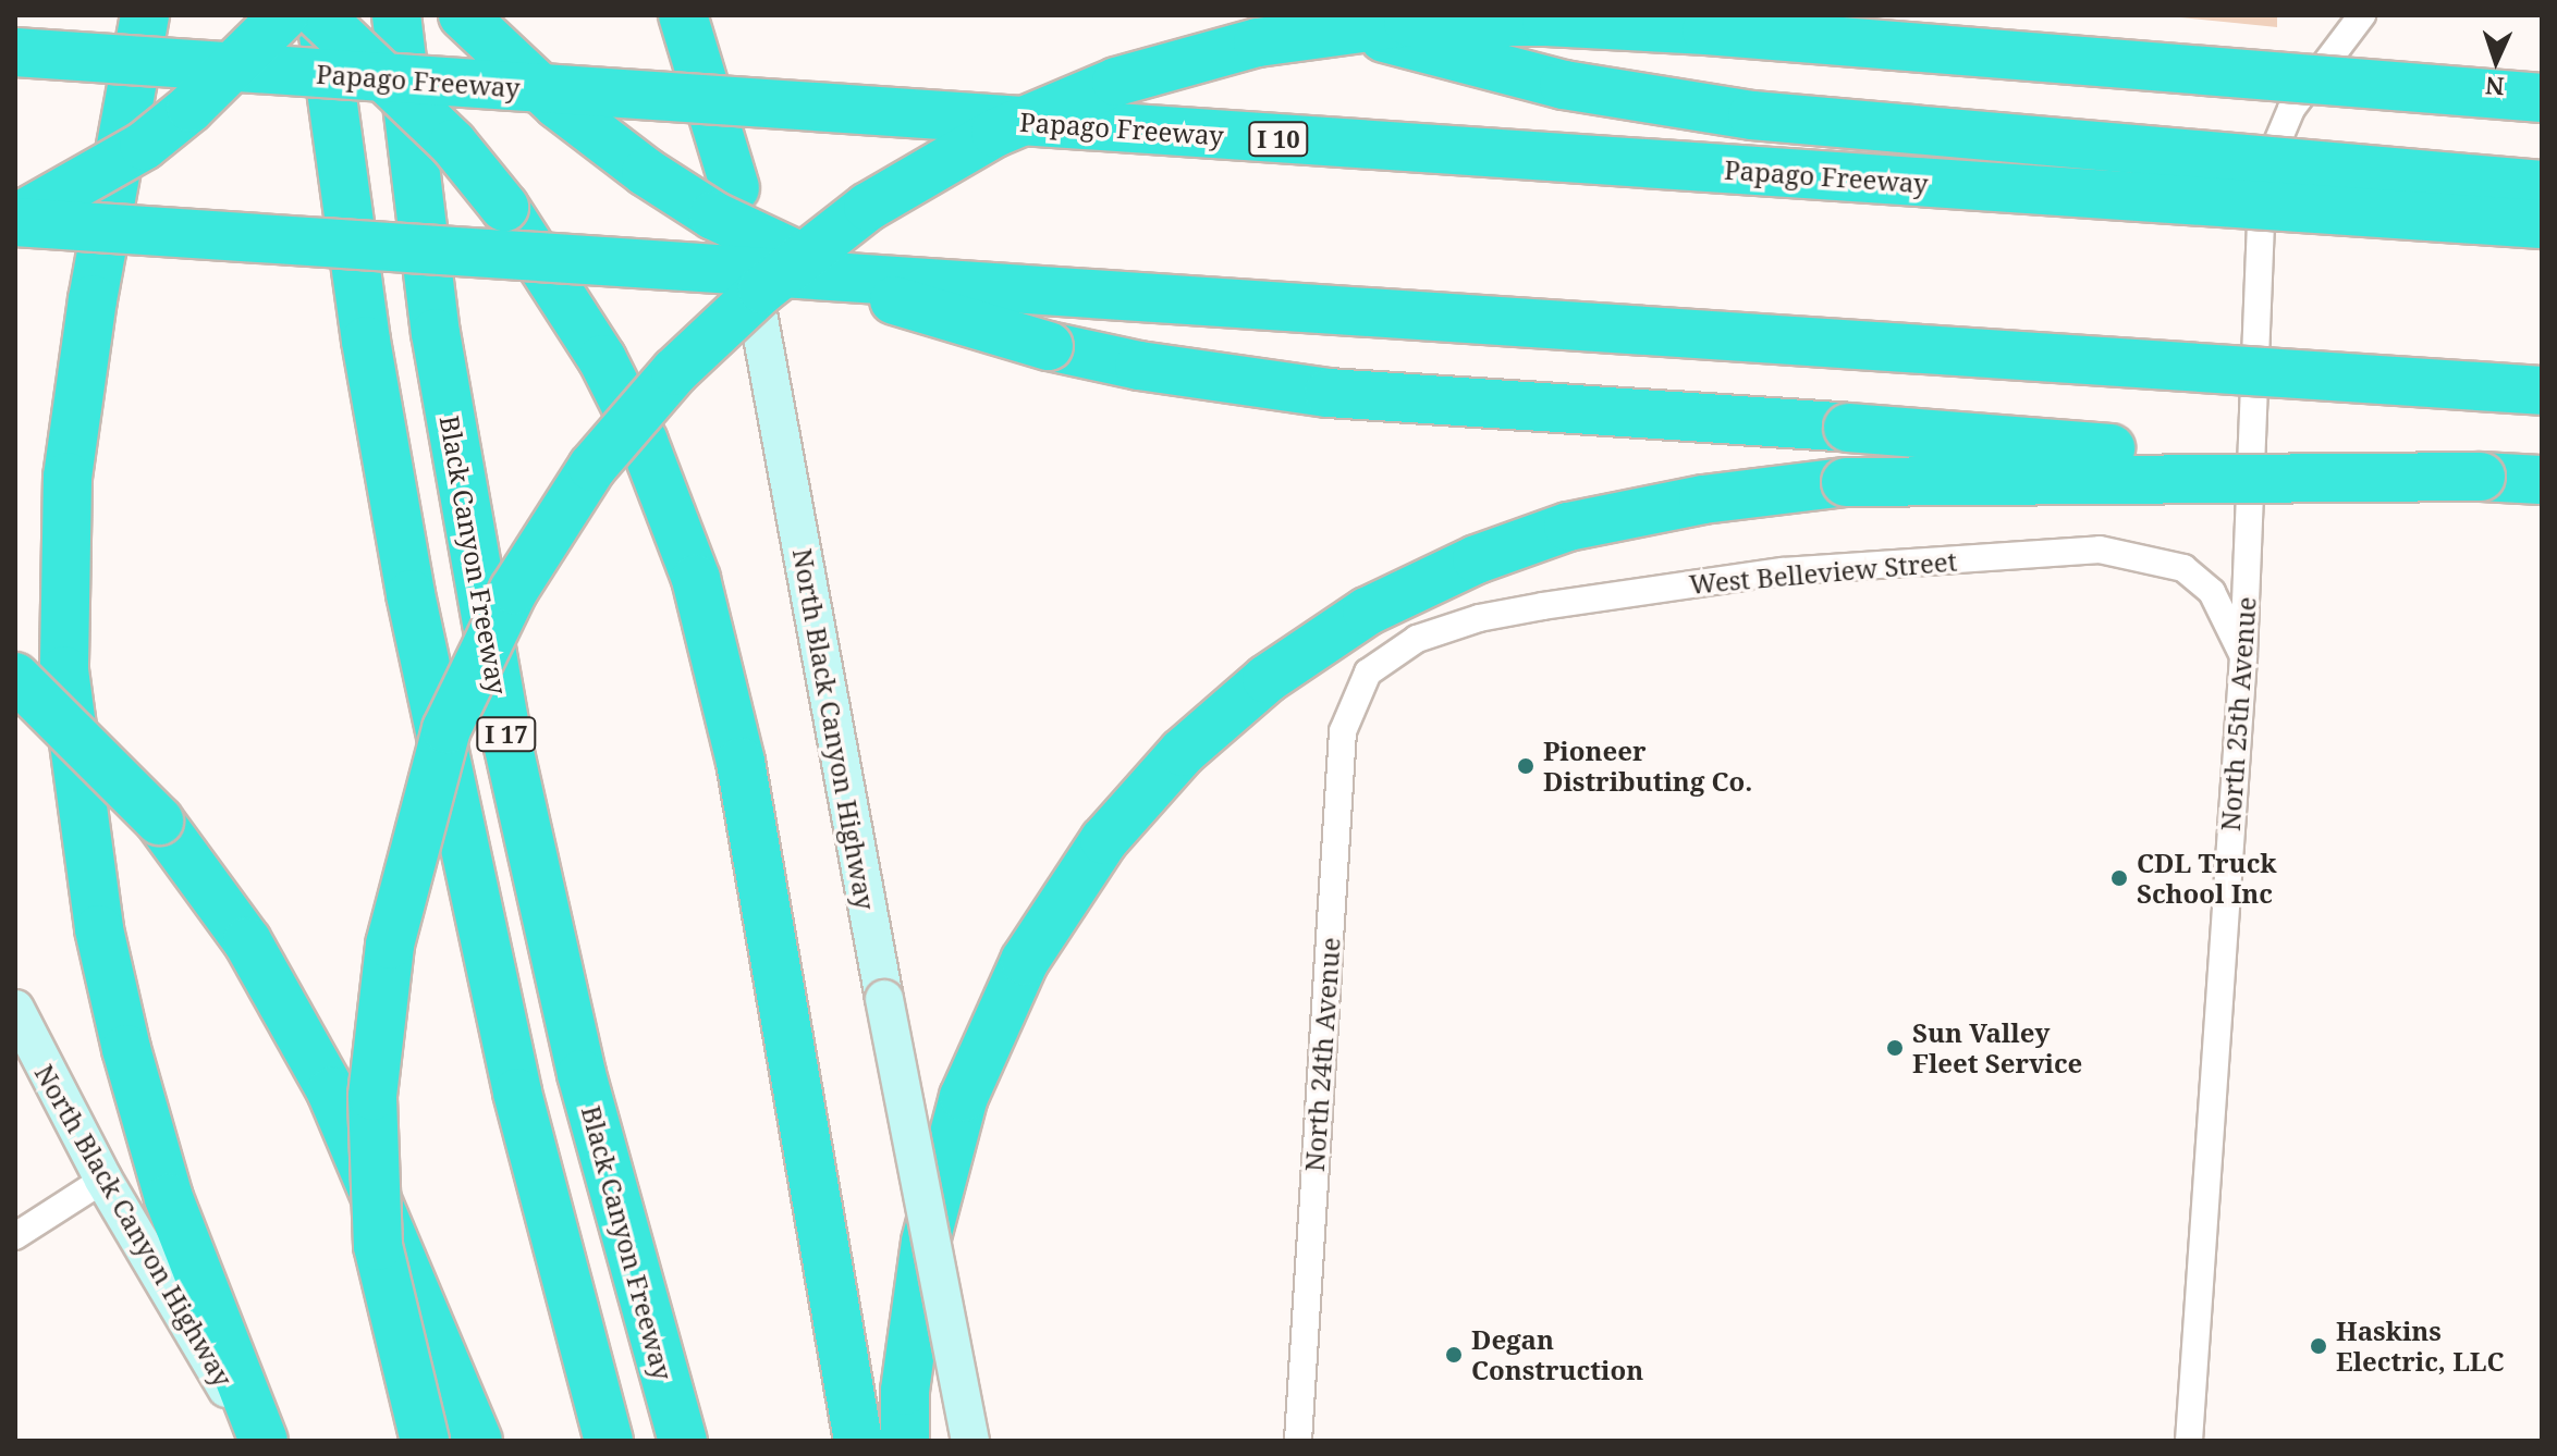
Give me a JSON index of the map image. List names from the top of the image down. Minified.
{"streets":{"highway":["Papago Freeway","I 10","Black Canyon Freeway","I 17"],"main road":["North Black Canyon Highway"],"street":["West Belleview Street","North 25th Avenue","North 24th Avenue"]},"crossings":[["West Belleview Street","North 25th Avenue"],["West Belleview Street","North 24th Avenue"]],"places":["Pioneer Distributing Co.","CDL Truck School Inc","Sun Valley Fleet Service","Haskins Electric, LLC","Degan Construction"],"north":"bottom"}
